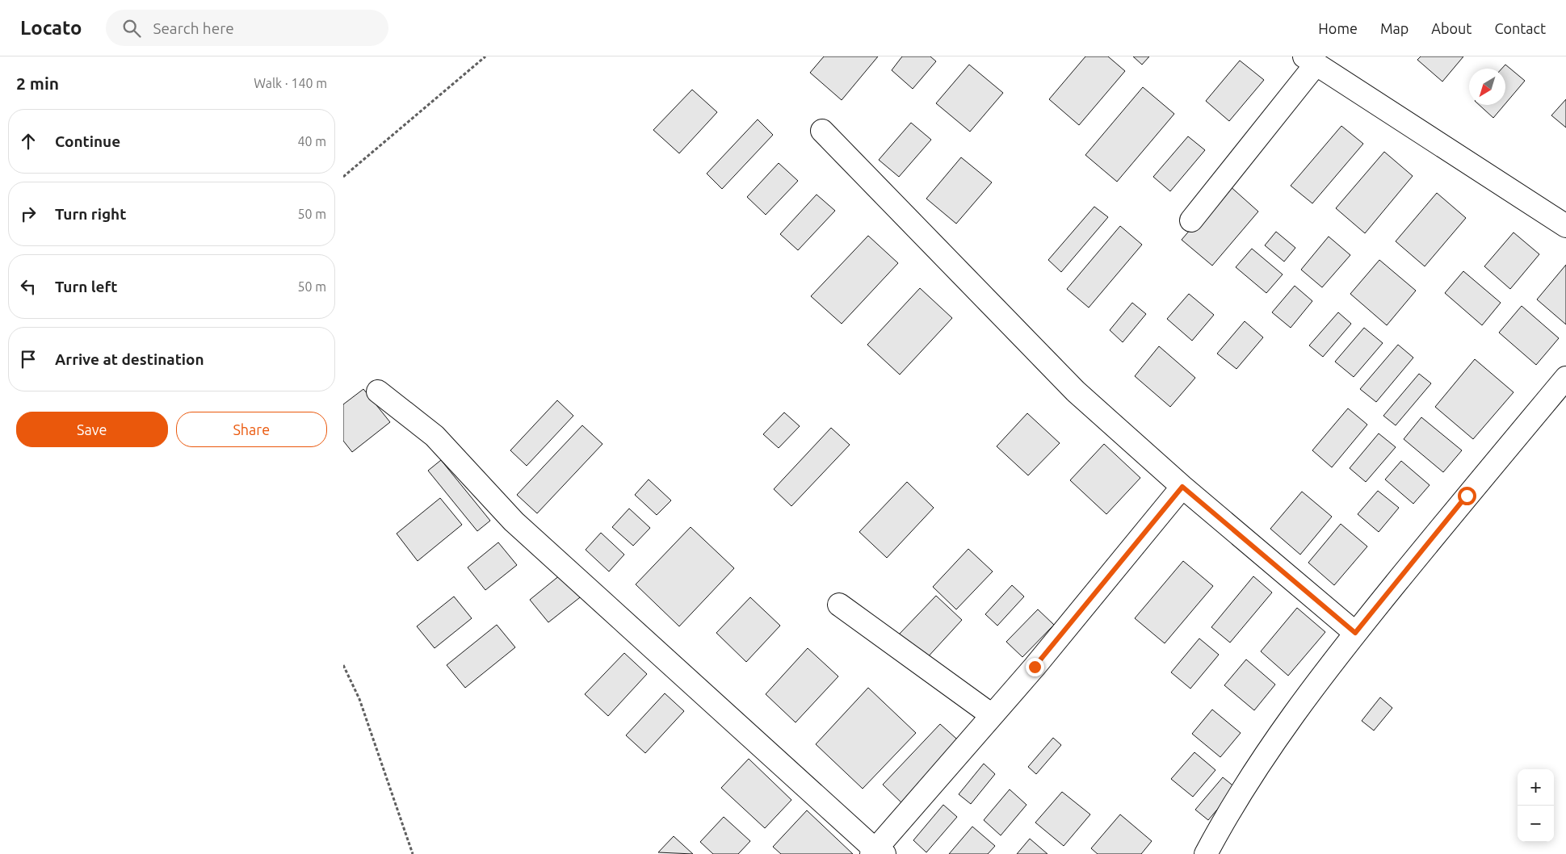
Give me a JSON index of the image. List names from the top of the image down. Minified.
{"north":"bottom left","page":{"header":"Locato","search":"Search here","nav":["Home","Map","About","Contact"],"heading":["2 min","Walk · 140 m"],"list":[["Continue","40 m"],["Turn right","50 m"],["Turn left","50 m"],"Arrive at destination"],"buttons":["Save","Share"],"map_buttons":["+","−"]}}
